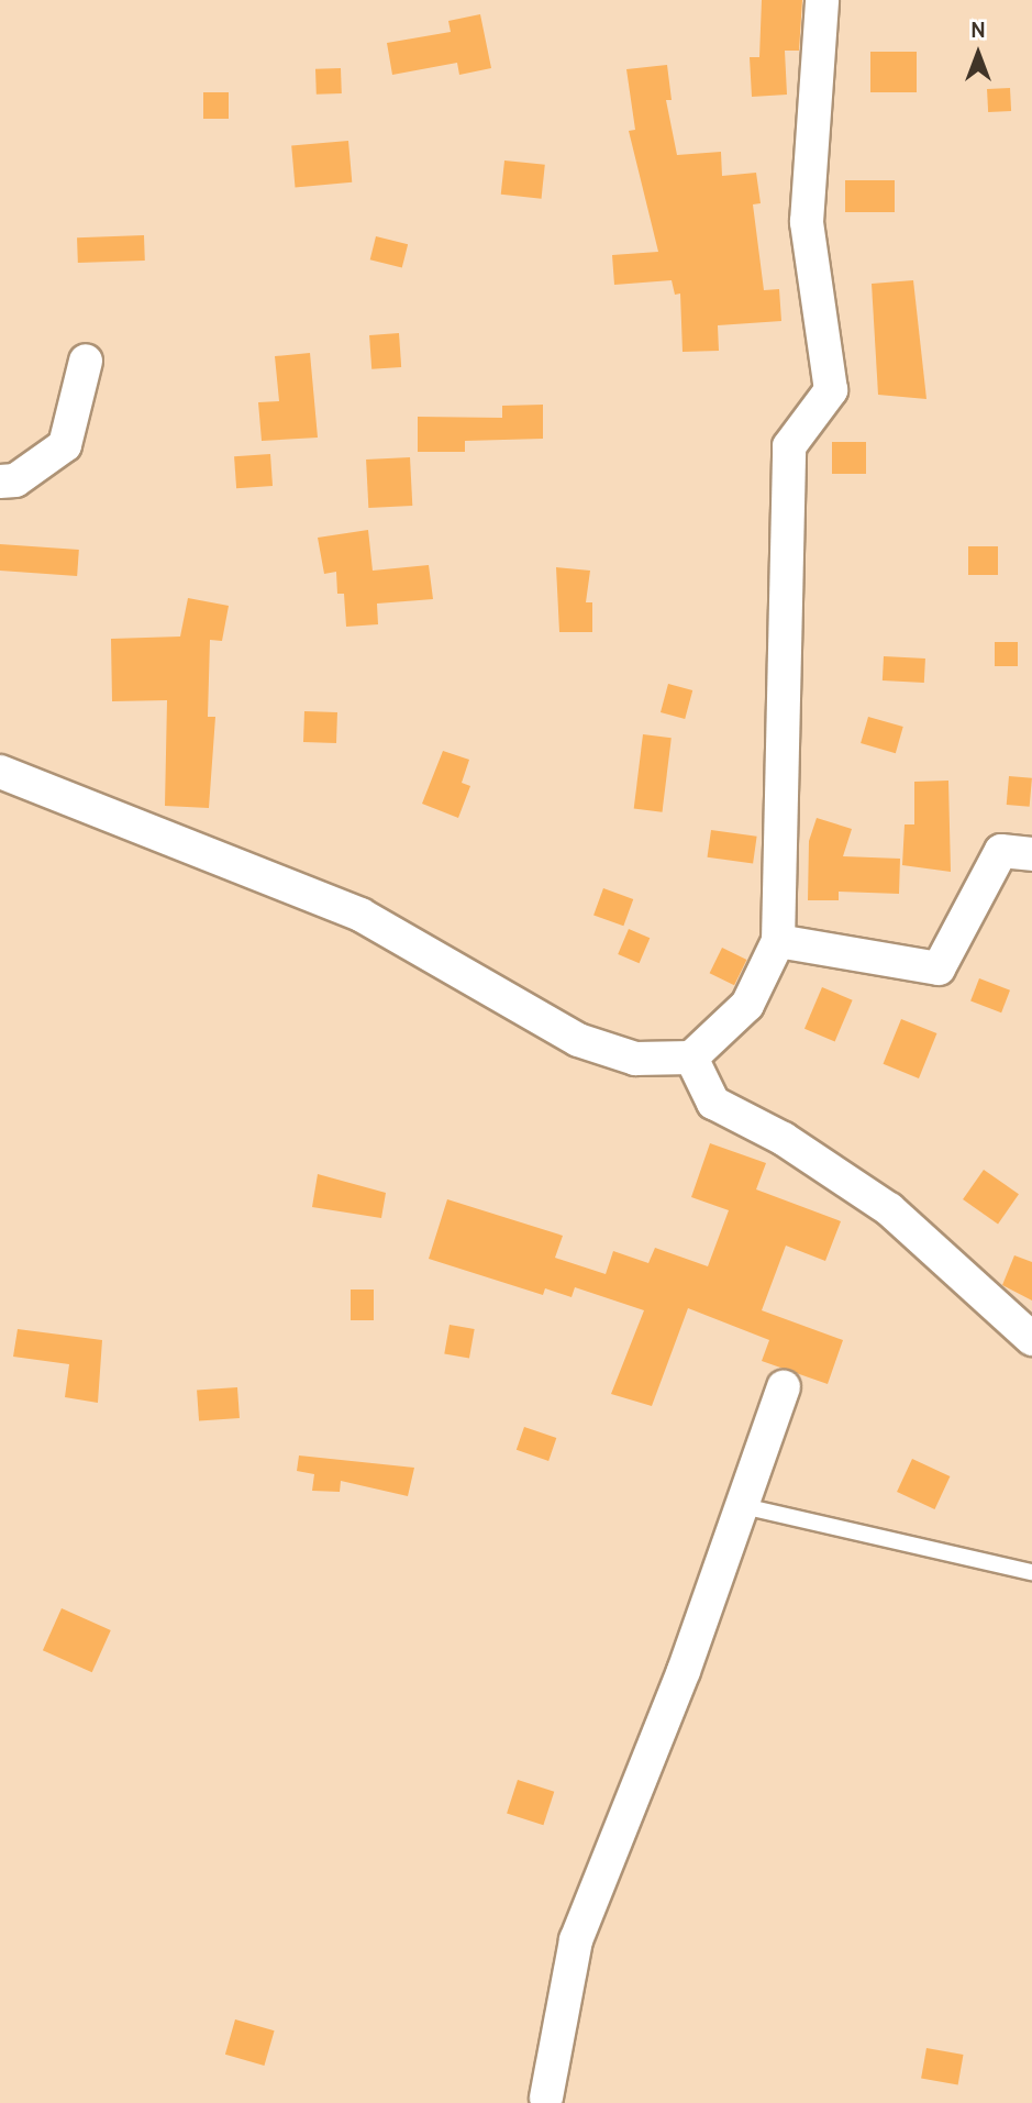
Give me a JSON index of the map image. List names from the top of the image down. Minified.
{"north":"top"}
